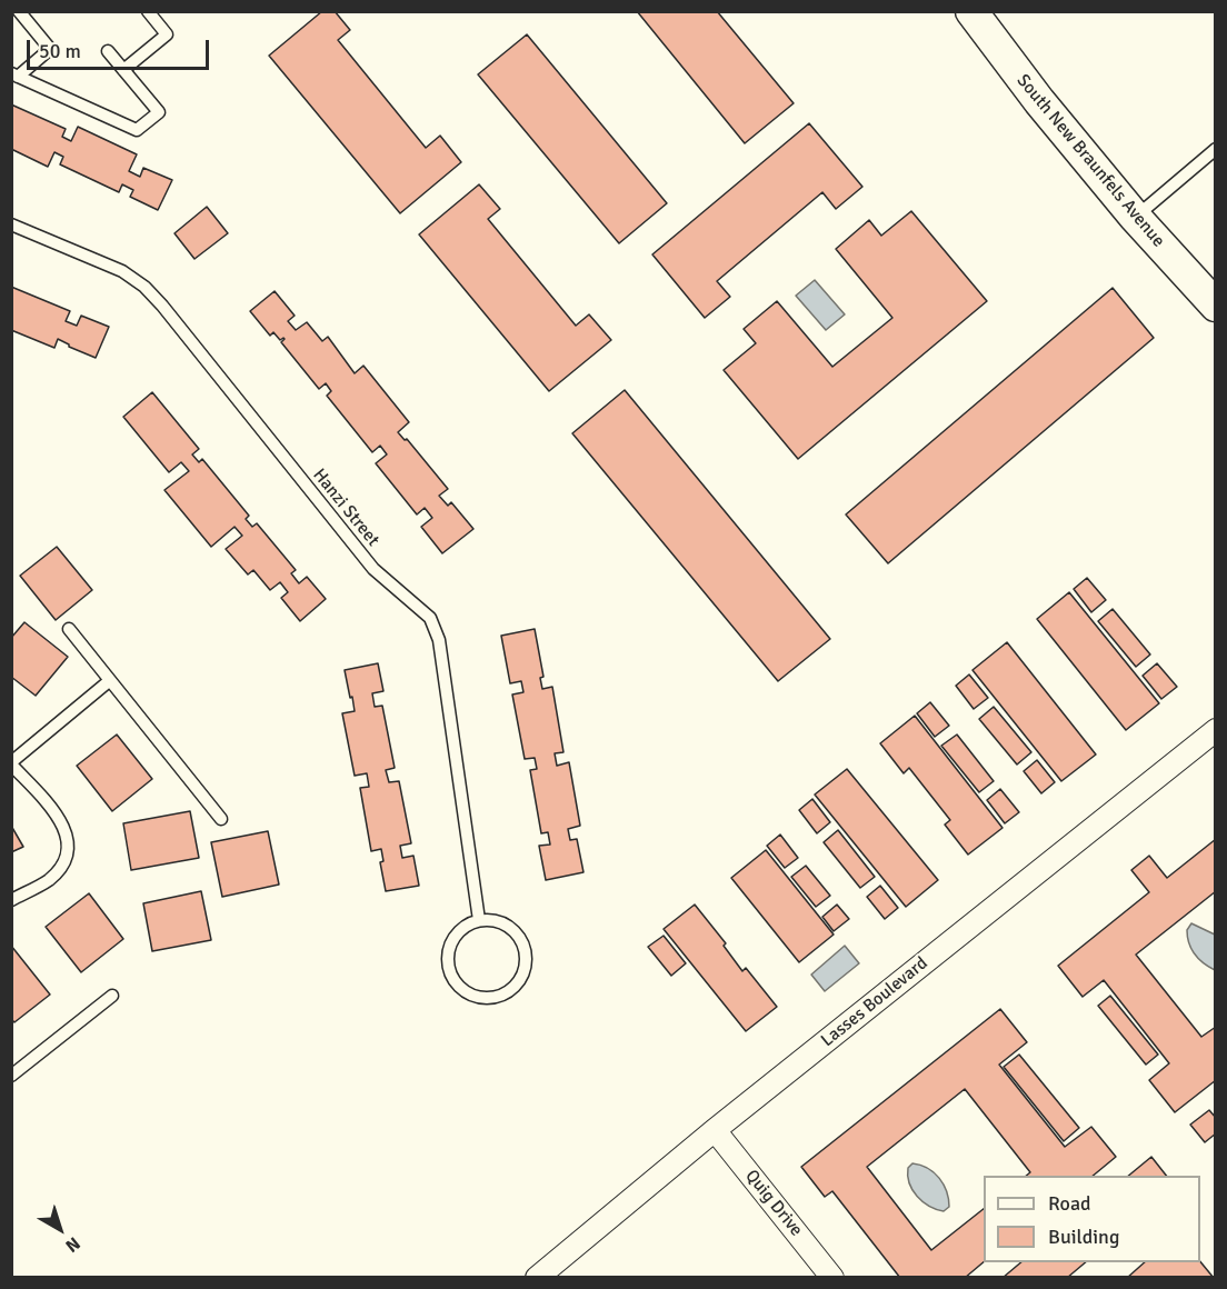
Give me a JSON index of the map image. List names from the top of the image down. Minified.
{"streets":{"main road":["South New Braunfels Avenue"],"street":["Lasses Boulevard","Quig Drive"],"lane":["Hanzi Street"]},"crossings":[["Lasses Boulevard","Quig Drive"]],"legend":["Road","Building"],"scale_bar":"50 m","north":"bottom right"}
